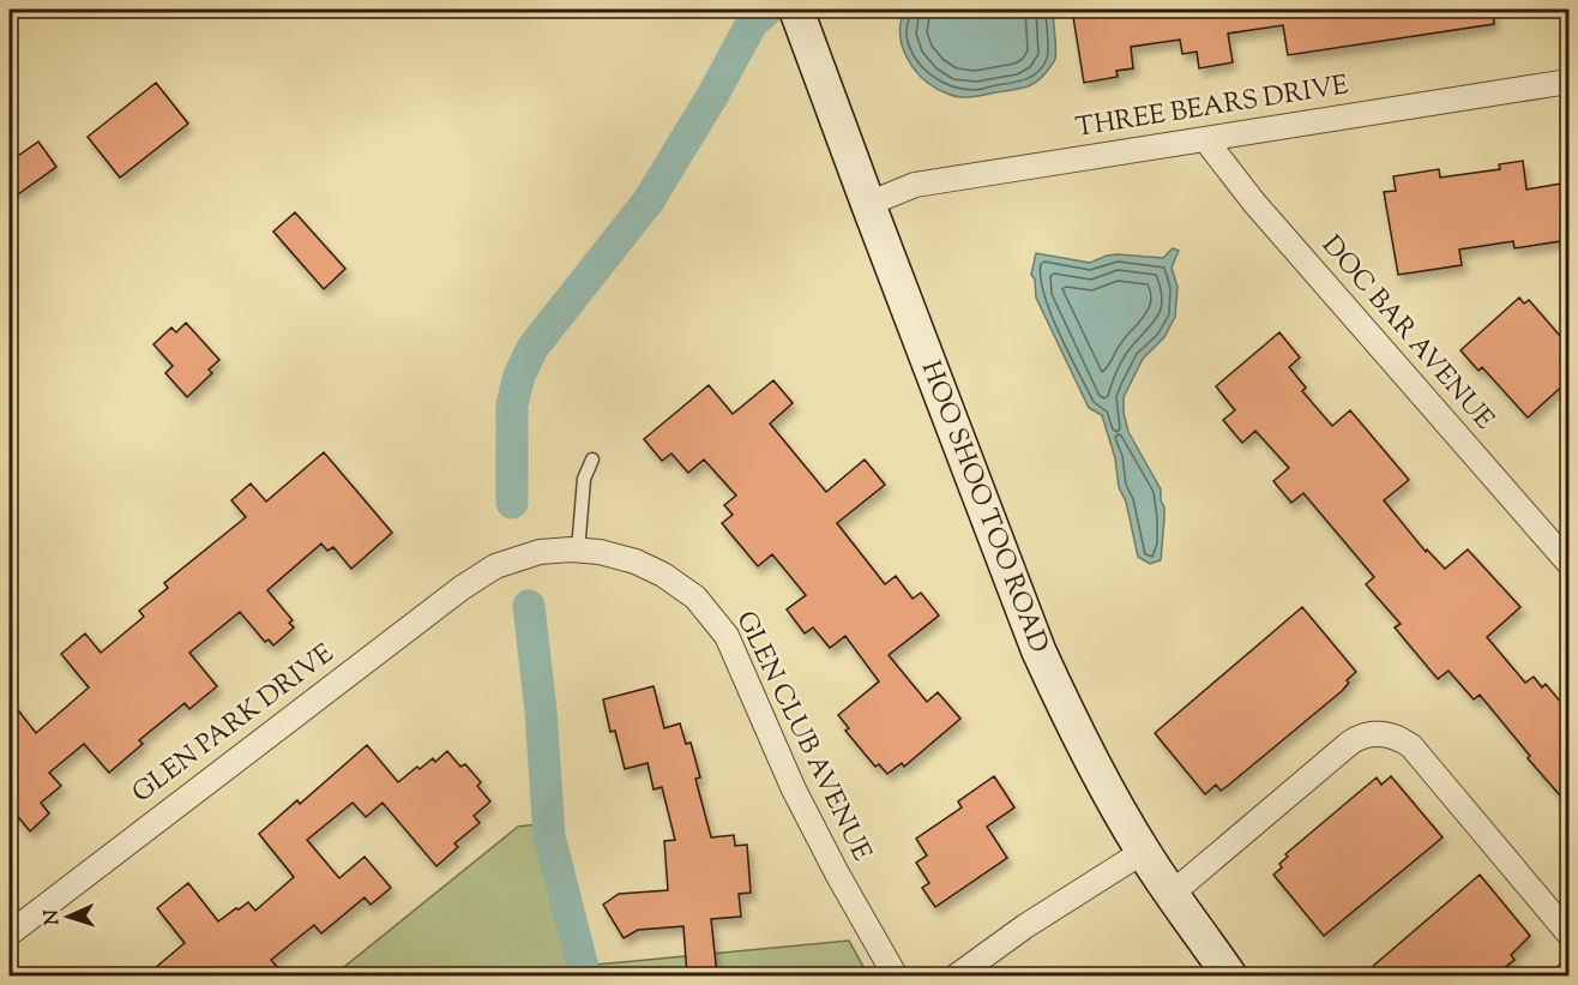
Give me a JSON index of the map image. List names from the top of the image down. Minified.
{"streets":{"street":["THREE BEARS DRIVE","DOC BAR AVENUE","HOO SHOO TOO ROAD","GLEN PARK DRIVE","GLEN CLUB AVENUE"]},"crossings":[["THREE BEARS DRIVE","DOC BAR AVENUE"],["THREE BEARS DRIVE","HOO SHOO TOO ROAD"],["GLEN PARK DRIVE","GLEN CLUB AVENUE"]],"north":"left"}
